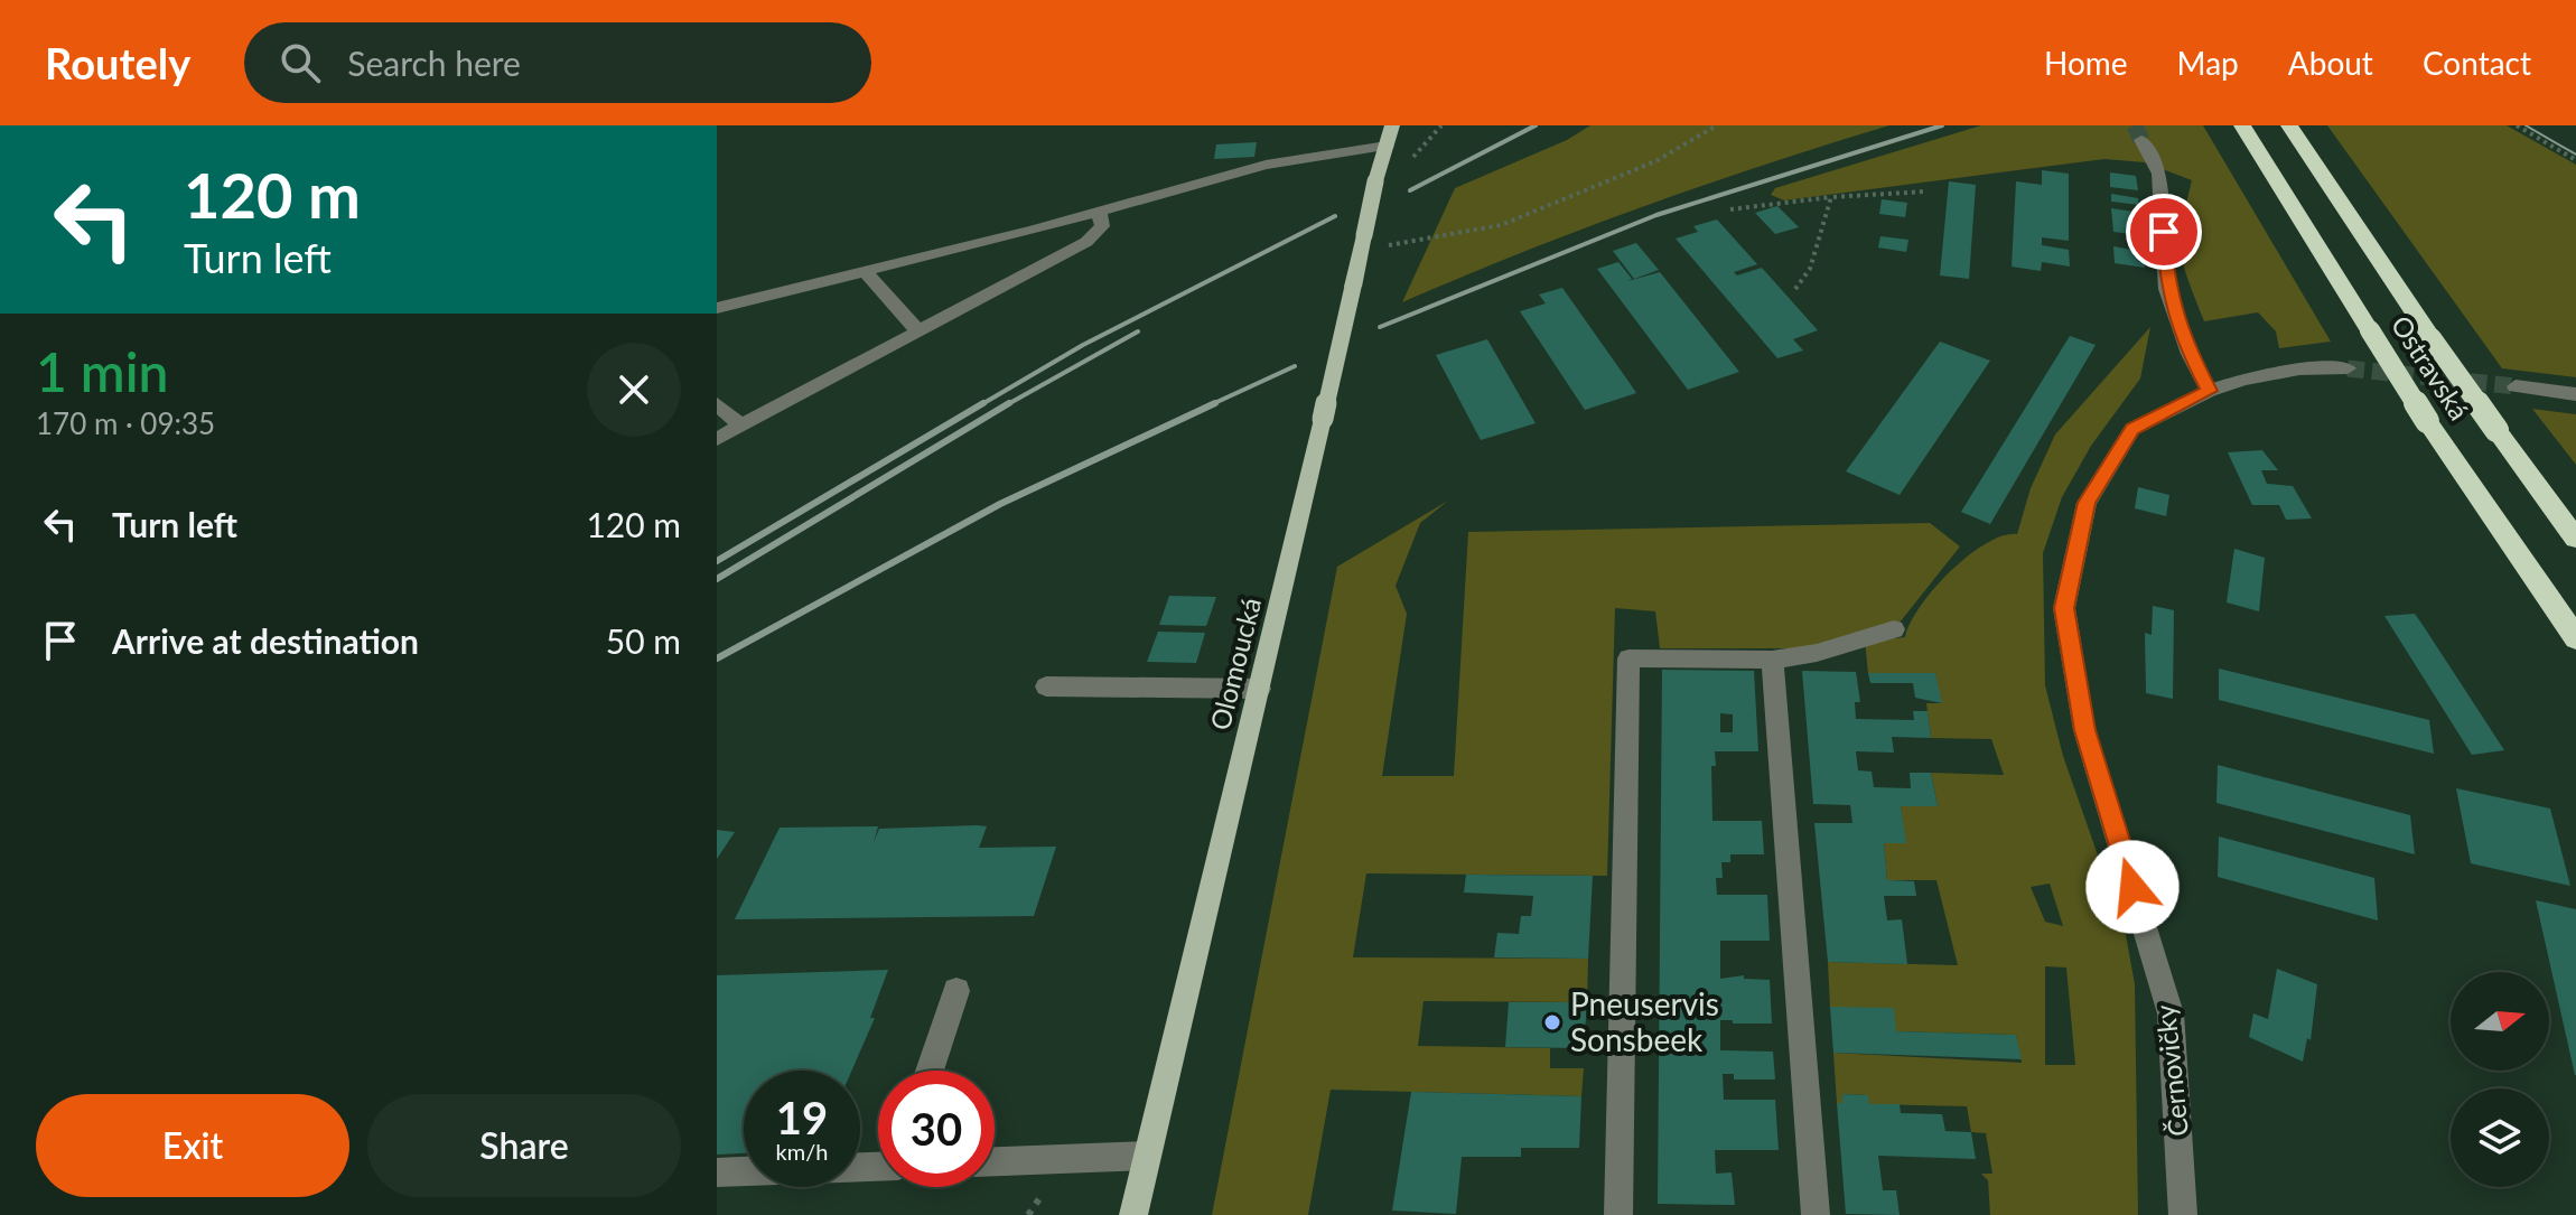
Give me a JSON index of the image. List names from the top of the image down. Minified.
{"streets":{"highway":["Ostravská"],"main road":["Olomoucká"],"street":["Černovičky"]},"places":["Pneuservis Sonsbeek"],"north":"right","page":{"header":"Routely","search":"Search here","nav":["Home","Map","About","Contact"],"turn":["120 m","Turn left"],"heading":["1 min","170 m · 09:35"],"list":[{"name":"Turn left","value":"120 m"},{"name":"Arrive at destination","value":"50 m"}],"speed":"19 km/h","limit":"30","buttons":["Exit","Share"]}}
